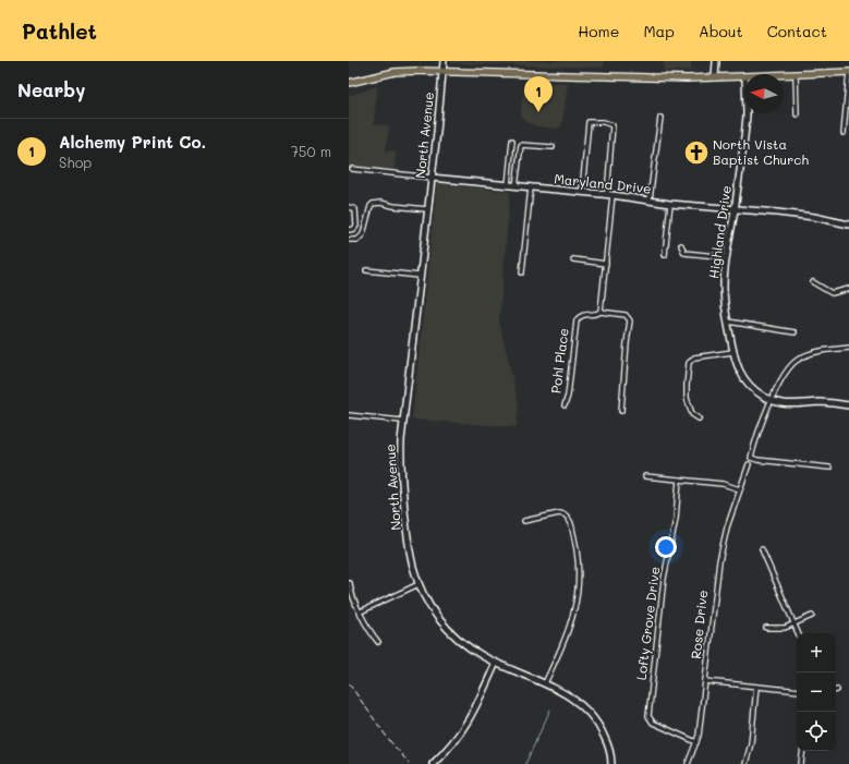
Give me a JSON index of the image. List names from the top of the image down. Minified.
{"streets":{"street":["North Avenue","Maryland Drive","Highland Drive","Pohl Place","Lofty Grove Drive","Rose Drive"]},"crossings":[["North Avenue","Maryland Drive"],["Maryland Drive","Highland Drive"],["Lofty Grove Drive","Rose Drive"]],"places":{"church":["North Vista Baptist Church"]},"north":"left","page":{"header":"Pathlet","nav":["Home","Map","About","Contact"],"heading":"Nearby","pins":"1","list":[{"mark":"1","name":"Alchemy Print Co.","note":"Shop","value":"750 m"}],"map_buttons":["+","−"]}}
